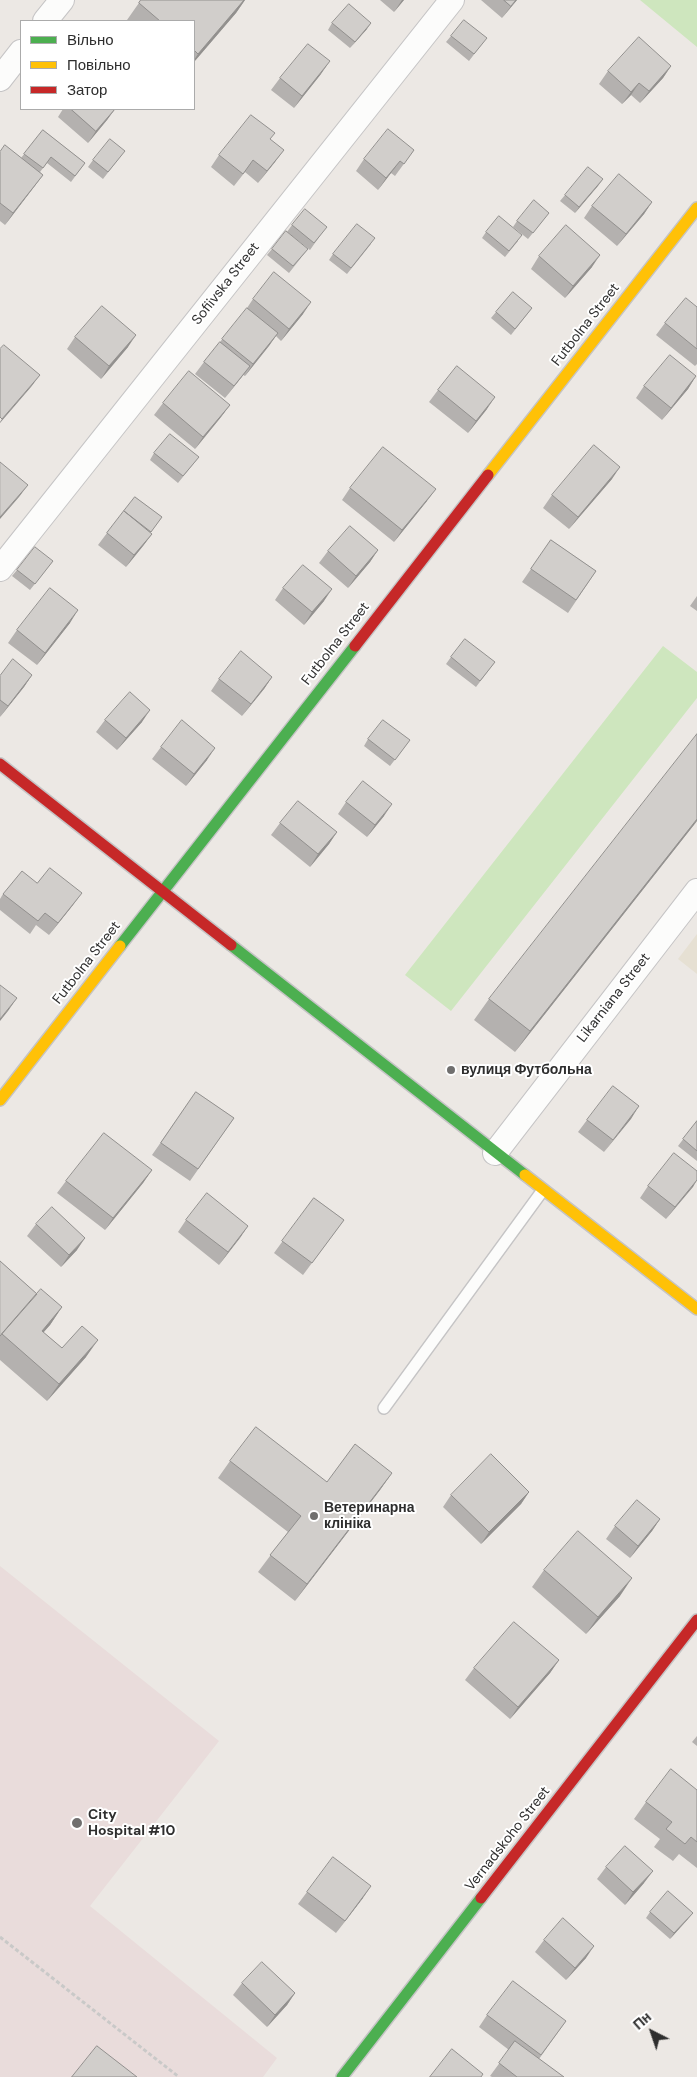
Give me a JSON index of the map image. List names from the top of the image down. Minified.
{"streets":{"street":["Sofiivska Street","Futbolna Street","Likarniana Street","Vernadskoho Street"]},"places":["вулиця Футбольна","Ветеринарна клініка","City Hospital #10"],"legend":["Вільно","Повільно","Затор"],"north":"top left"}
